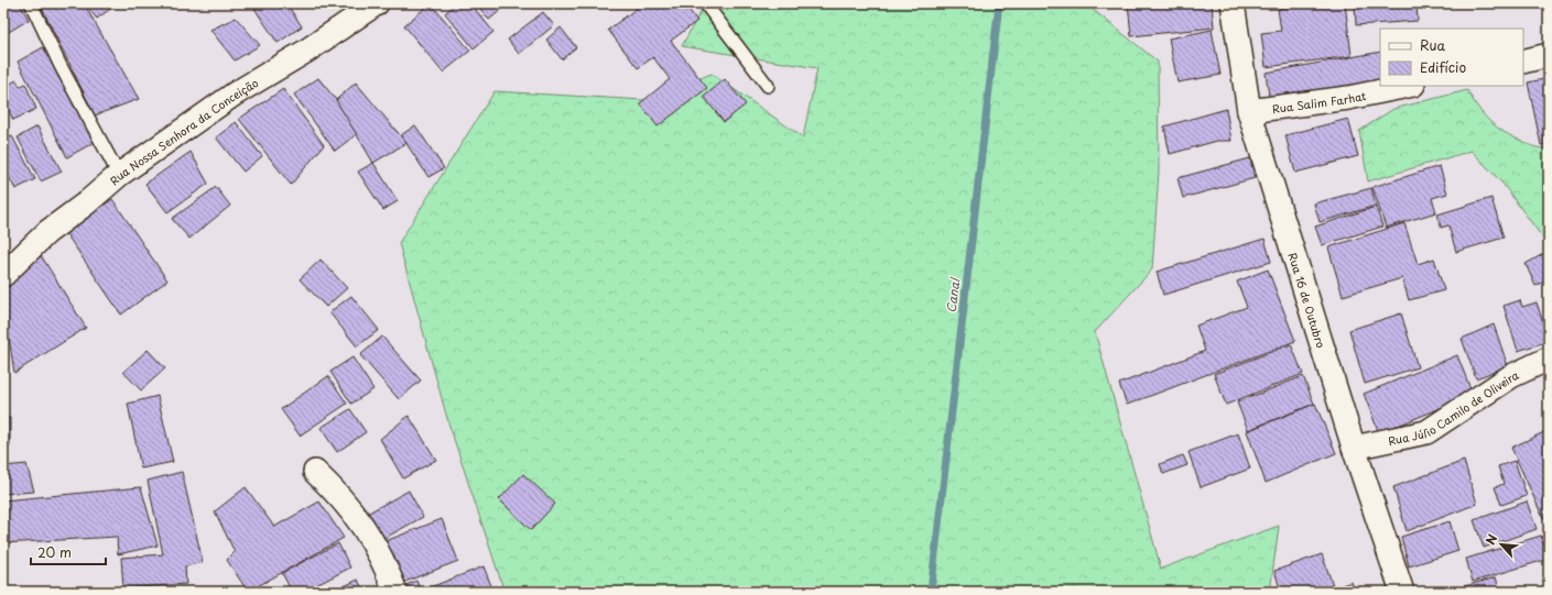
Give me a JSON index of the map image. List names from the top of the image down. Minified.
{"streets":{"street":["Rua Salim Farhat","Rua Nossa Senhora da Conceição","Rua 16 de Outubro","Rua Júlio Camilo de Oliveira"]},"crossings":[["Rua Salim Farhat","Rua 16 de Outubro"],["Rua 16 de Outubro","Rua Júlio Camilo de Oliveira"]],"water":["Canal"],"legend":["Rua","Edifício"],"scale_bar":"20 m","north":"top left"}
